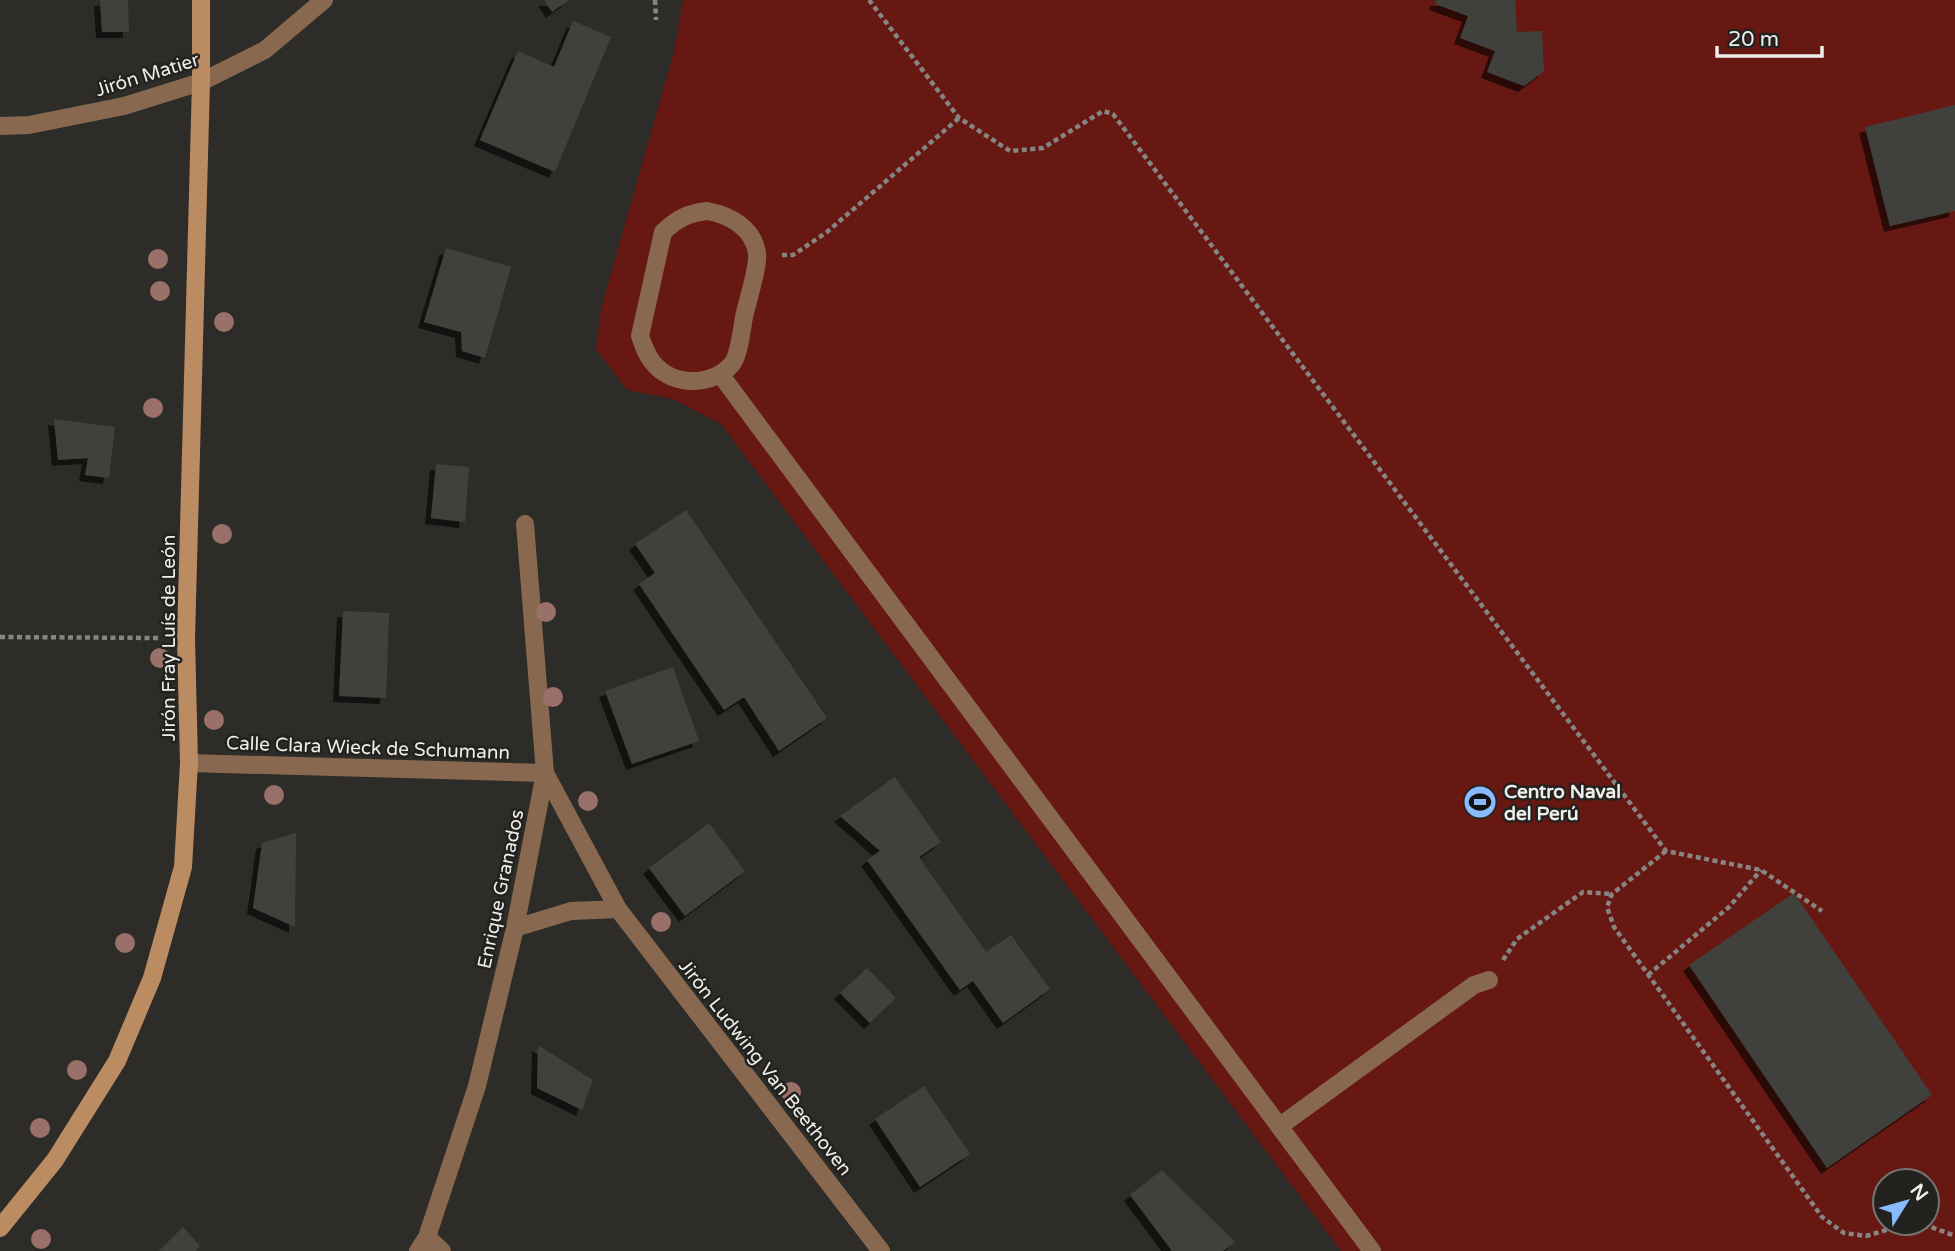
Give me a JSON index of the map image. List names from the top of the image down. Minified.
{"streets":{"street":["Jirón Matier","Jirón Fray Luís de León","Calle Clara Wieck de Schumann","Enrique Granados","Jirón Ludwing Van Beethoven"]},"crossings":[["Jirón Matier","Jirón Fray Luís de León"],["Jirón Fray Luís de León","Calle Clara Wieck de Schumann"],["Calle Clara Wieck de Schumann","Enrique Granados"],["Calle Clara Wieck de Schumann","Jirón Ludwing Van Beethoven"],["Enrique Granados","Jirón Ludwing Van Beethoven"]],"places":{"sports":["Centro Naval del Perú"]},"scale_bar":"20 m","north":"top right"}
